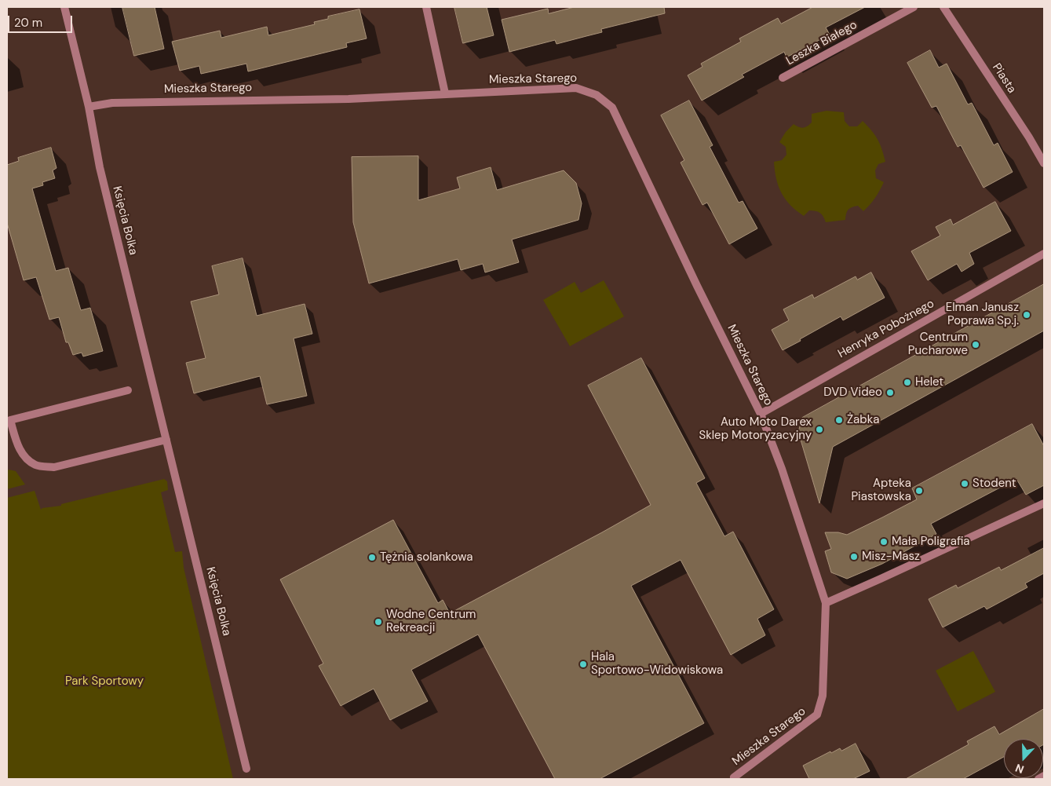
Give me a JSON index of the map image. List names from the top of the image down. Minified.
{"streets":{"street":["Leszka Białego","Piasta","Mieszka Starego","Księcia Bolka","Henryka Pobożnego"]},"crossings":[["Mieszka Starego","Księcia Bolka"],["Mieszka Starego","Henryka Pobożnego"]],"parks":["Park Sportowy"],"places":["Elman Janusz Poprawa Sp.j.","Centrum Pucharowe","Helet","DVD Video","Żabka","Auto Moto Darex Sklep Motoryzacyjny","Stodent","Apteka Piastowska","Mała Poligrafia","Misz-Masz","Tężnia solankowa","Wodne Centrum Rekreacji","Hala Sportowo-Widowiskowa"],"scale_bar":"20 m","north":"bottom"}
